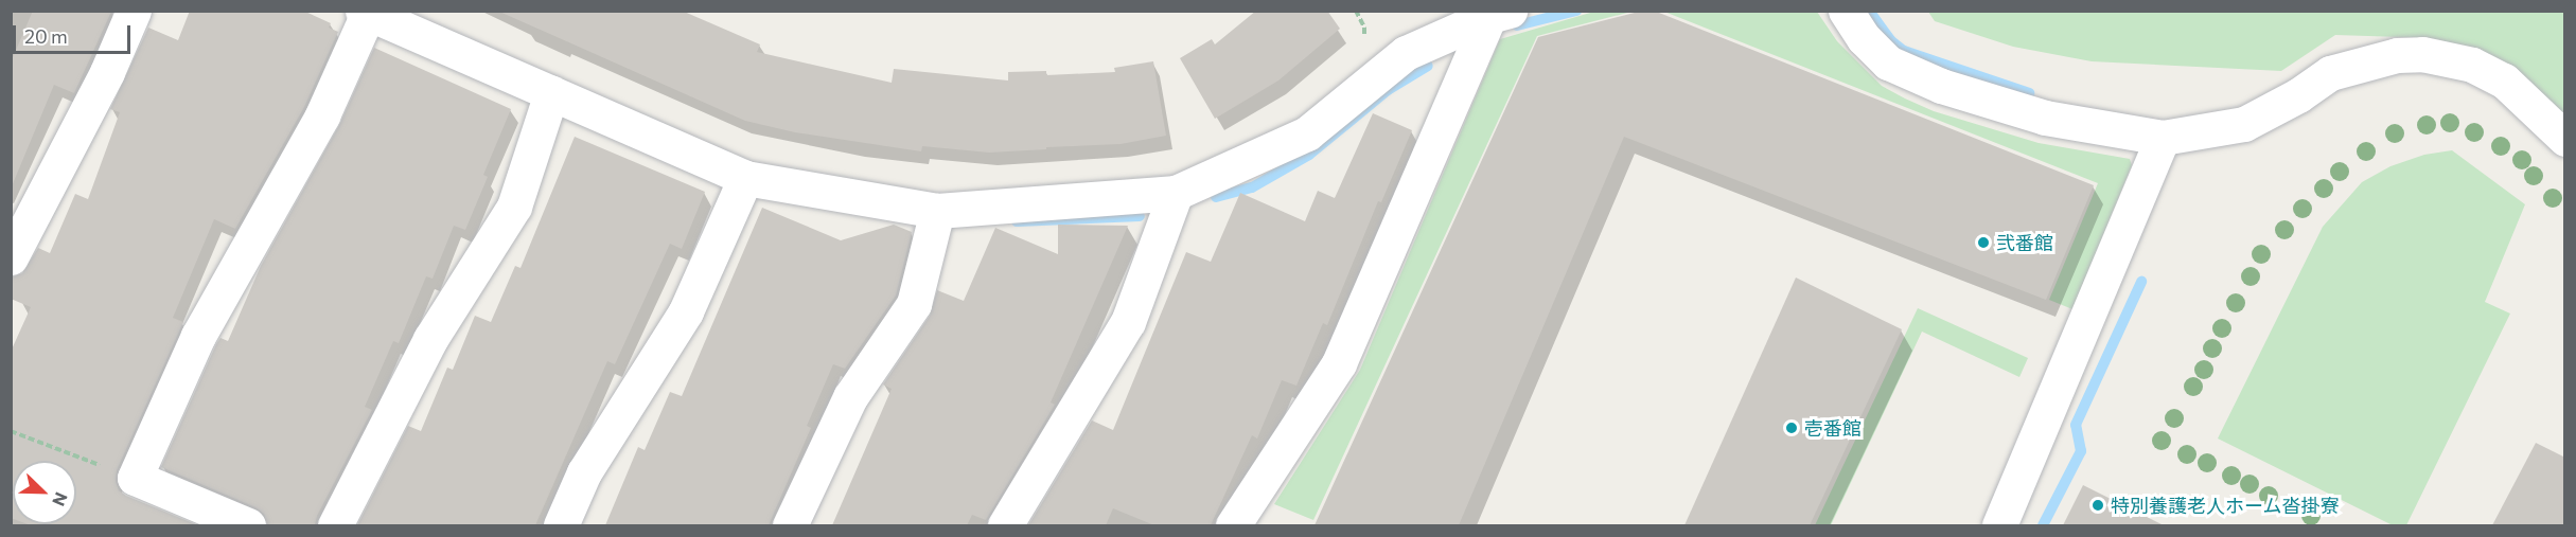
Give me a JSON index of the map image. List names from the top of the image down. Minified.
{"places":["弐番館","壱番館","特別養護老人ホーム沓掛寮"],"scale_bar":"20 m","north":"bottom right"}
